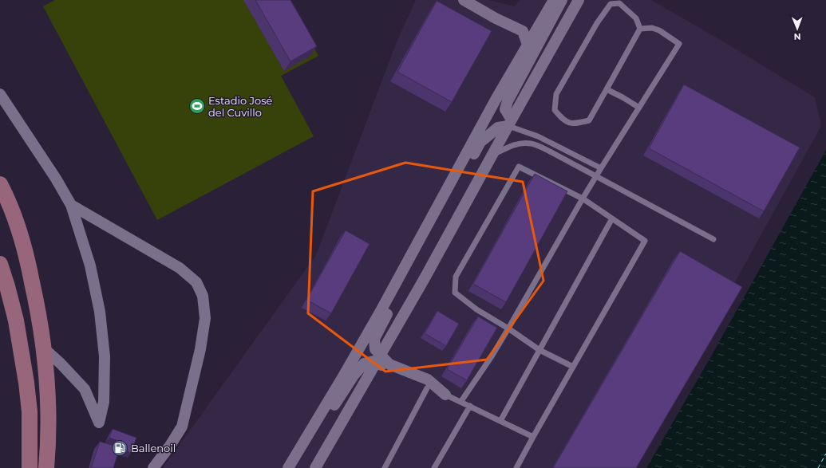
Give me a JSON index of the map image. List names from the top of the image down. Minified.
{"places":{"sports":["Estadio José del Cuvillo"],"fuel station":["Ballenoil"]},"north":"bottom"}
